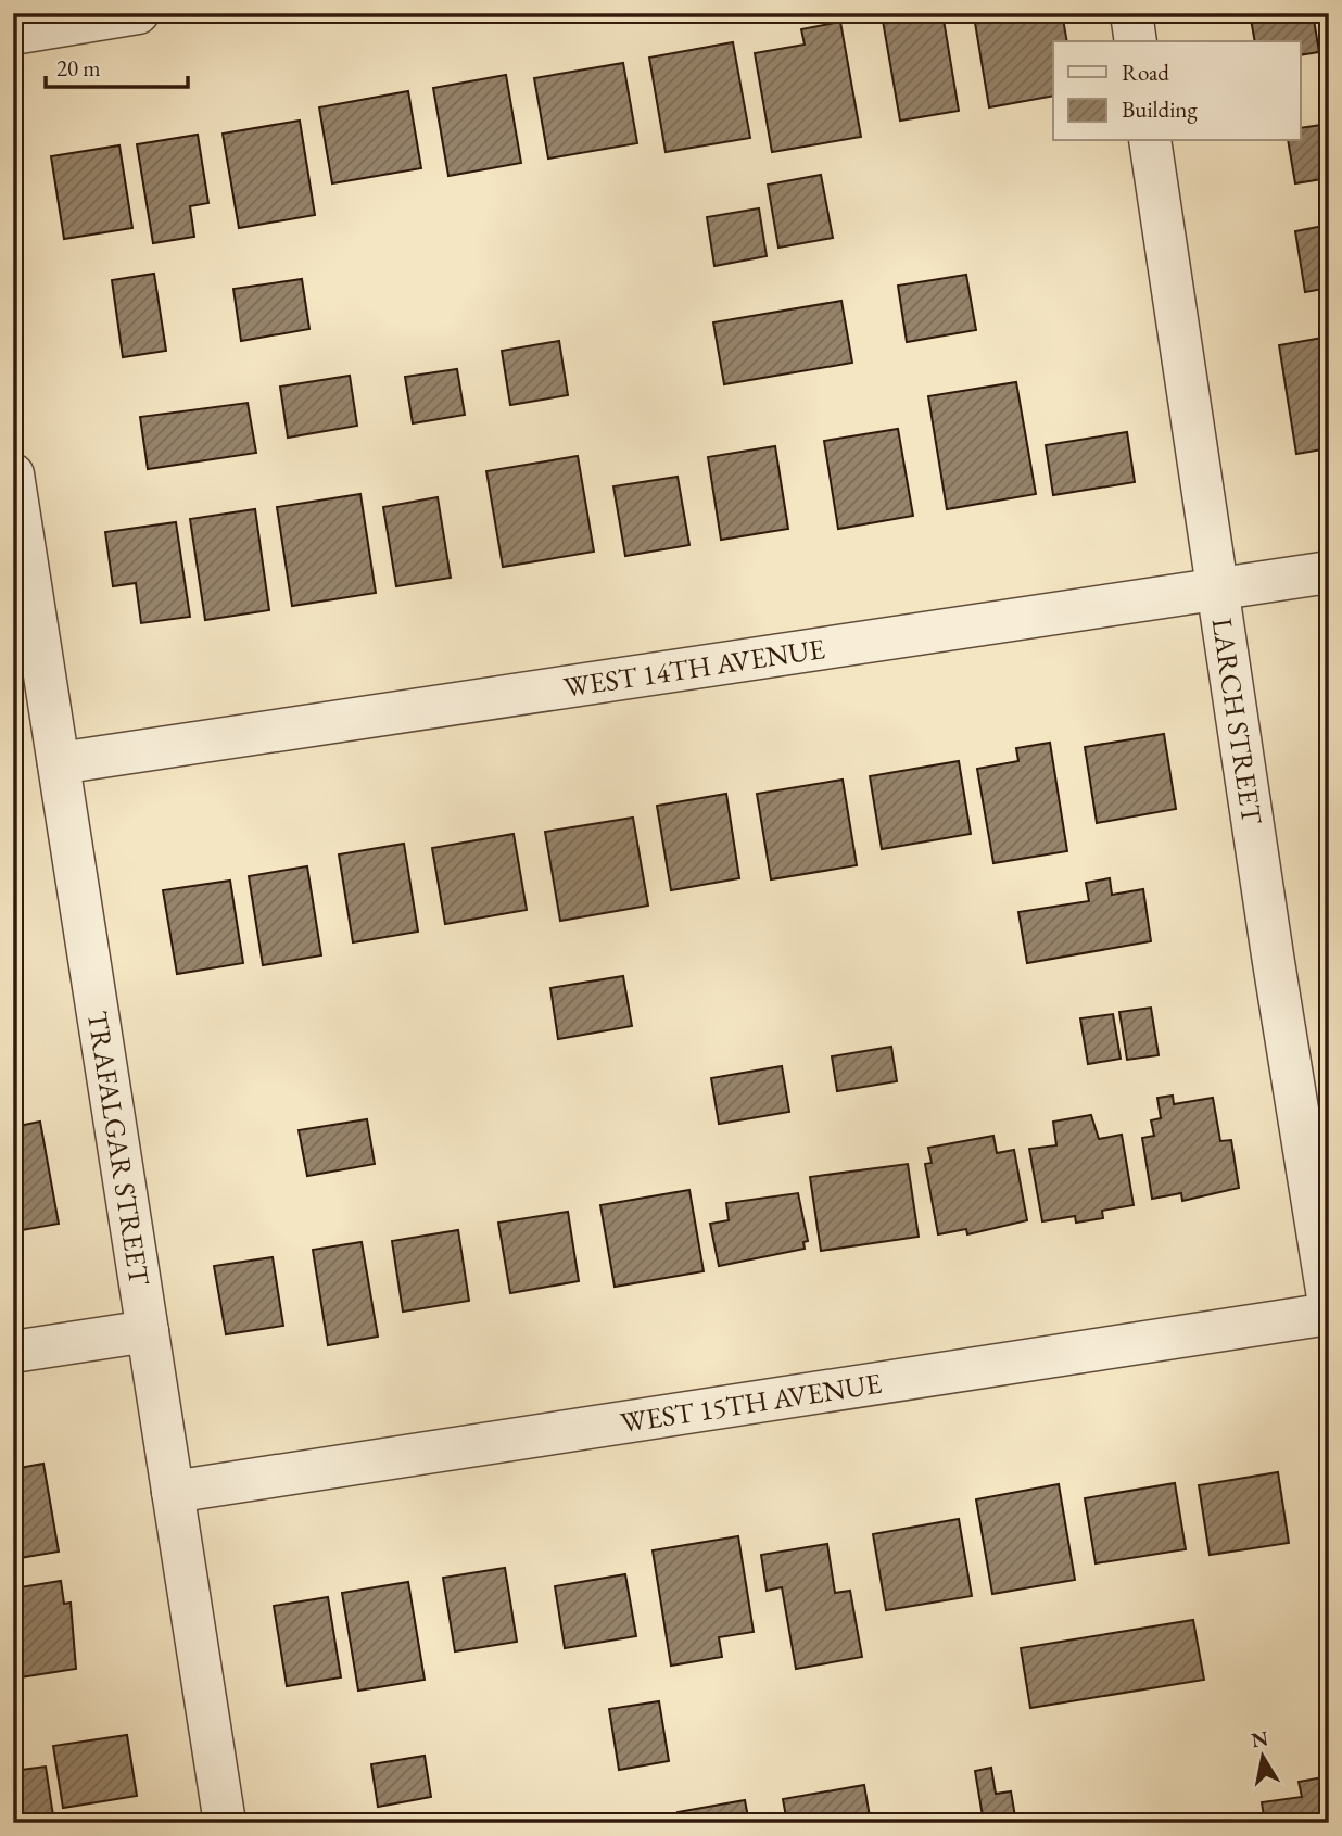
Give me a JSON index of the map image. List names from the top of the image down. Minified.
{"streets":{"street":["WEST 14TH AVENUE","LARCH STREET","TRAFALGAR STREET","WEST 15TH AVENUE"]},"crossings":[["WEST 14TH AVENUE","LARCH STREET"],["WEST 14TH AVENUE","TRAFALGAR STREET"],["TRAFALGAR STREET","WEST 15TH AVENUE"]],"legend":["Road","Building"],"scale_bar":"20 m","north":"top"}
